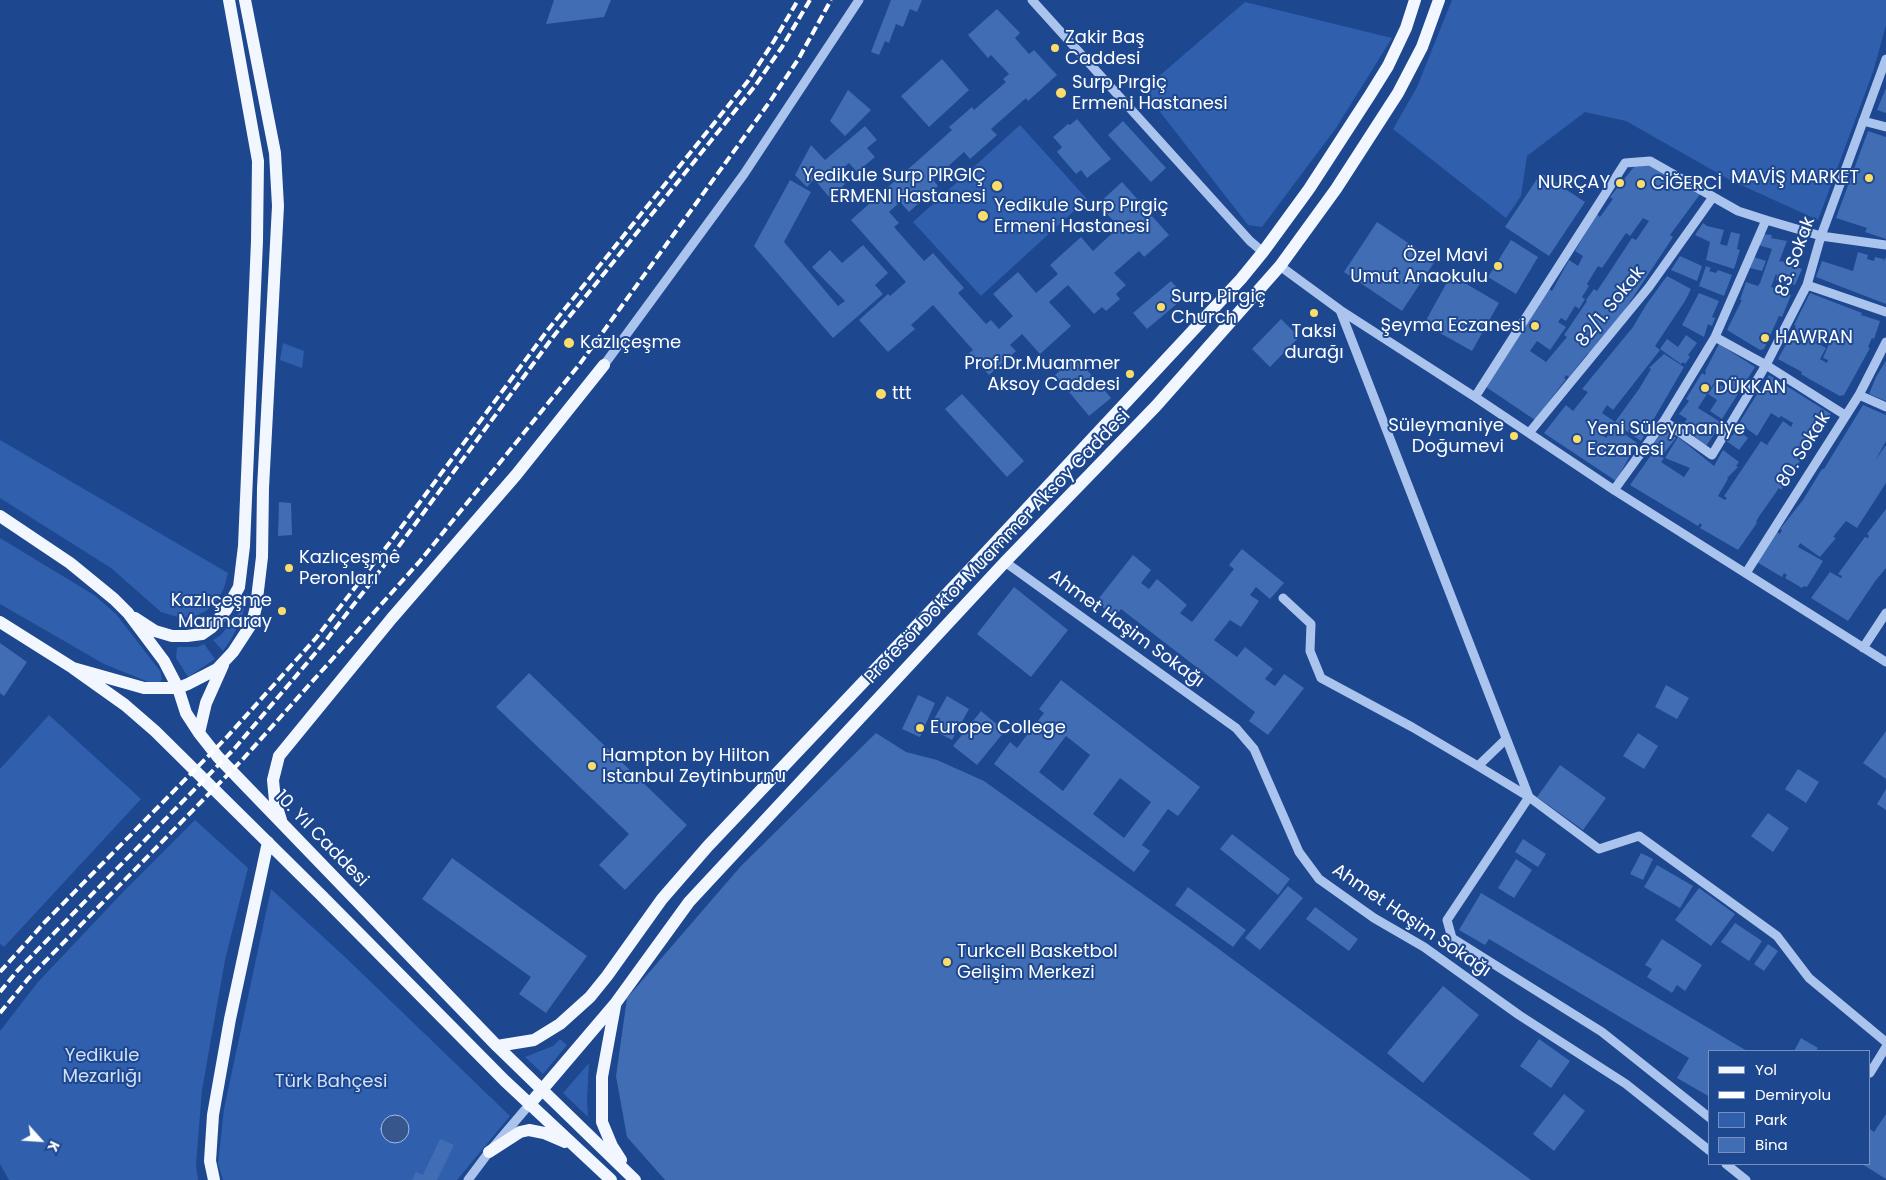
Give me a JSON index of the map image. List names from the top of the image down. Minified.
{"streets":{"main road":["Profesör Doktor Muammer Aksoy Caddesi","10. Yıl Caddesi"],"street":["83. Sokak","82/1. Sokak","80. Sokak","Ahmet Haşim Sokağı"]},"crossings":[["Profesör Doktor Muammer Aksoy Caddesi","Ahmet Haşim Sokağı"],["Profesör Doktor Muammer Aksoy Caddesi","10. Yıl Caddesi"]],"parks":["Yedikule Mezarlığı","Türk Bahçesi"],"places":["Zakir Baş Caddesi","Surp Pırgiç Ermeni Hastanesi","MAVİŞ MARKET","NURÇAY","CİĞERCİ","Yedikule Surp PIRGIÇ ERMENI Hastanesi","Yedikule Surp Pırgiç Ermeni Hastanesi","Özel Mavi Umut Anaokulu","Surp Pirgiç Church","Taksi durağı","Şeyma Eczanesi","HAWRAN","Kazlıçeşme","Prof.Dr.Muammer Aksoy Caddesi","DÜKKAN","ttt","Süleymaniye Doğumevi","Yeni Süleymaniye Eczanesi","Kazlıçeşme Peronları","Kazlıçeşme Marmaray","Europe College","Hampton by Hilton Istanbul Zeytinburnu","Turkcell Basketbol Gelişim Merkezi"],"legend":["Yol","Demiryolu","Park","Bina"],"north":"bottom right"}
